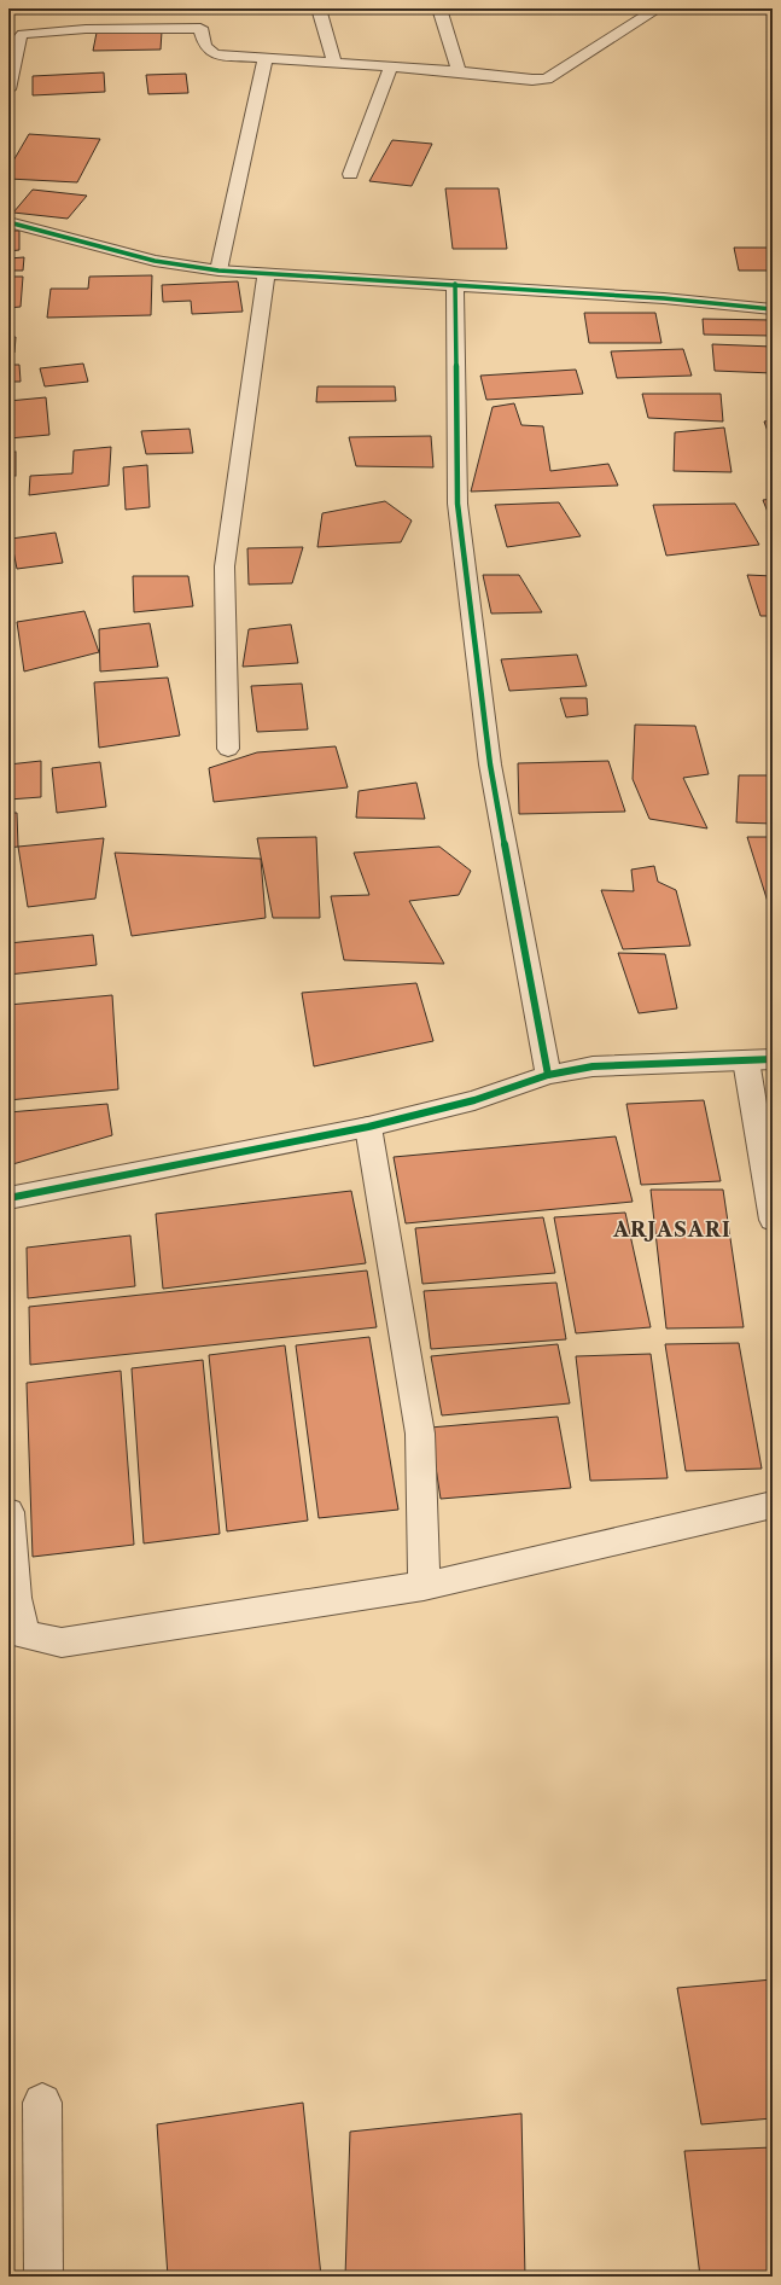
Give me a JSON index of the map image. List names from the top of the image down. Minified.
{"districts":["ARJASARI"]}
